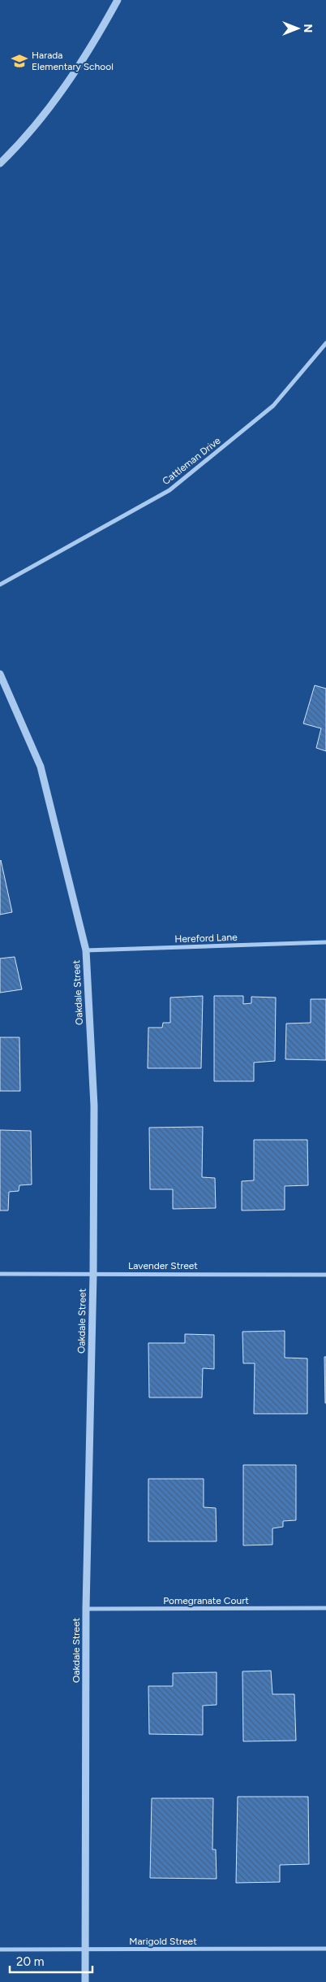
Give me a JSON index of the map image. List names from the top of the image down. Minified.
{"streets":{"street":["Cattleman Drive","Hereford Lane","Oakdale Street","Lavender Street","Pomegranate Court","Marigold Street"]},"crossings":[["Hereford Lane","Oakdale Street"],["Oakdale Street","Lavender Street"],["Oakdale Street","Pomegranate Court"],["Oakdale Street","Marigold Street"]],"places":{"school or university":["Harada Elementary School"]},"scale_bar":"20 m","north":"right"}
